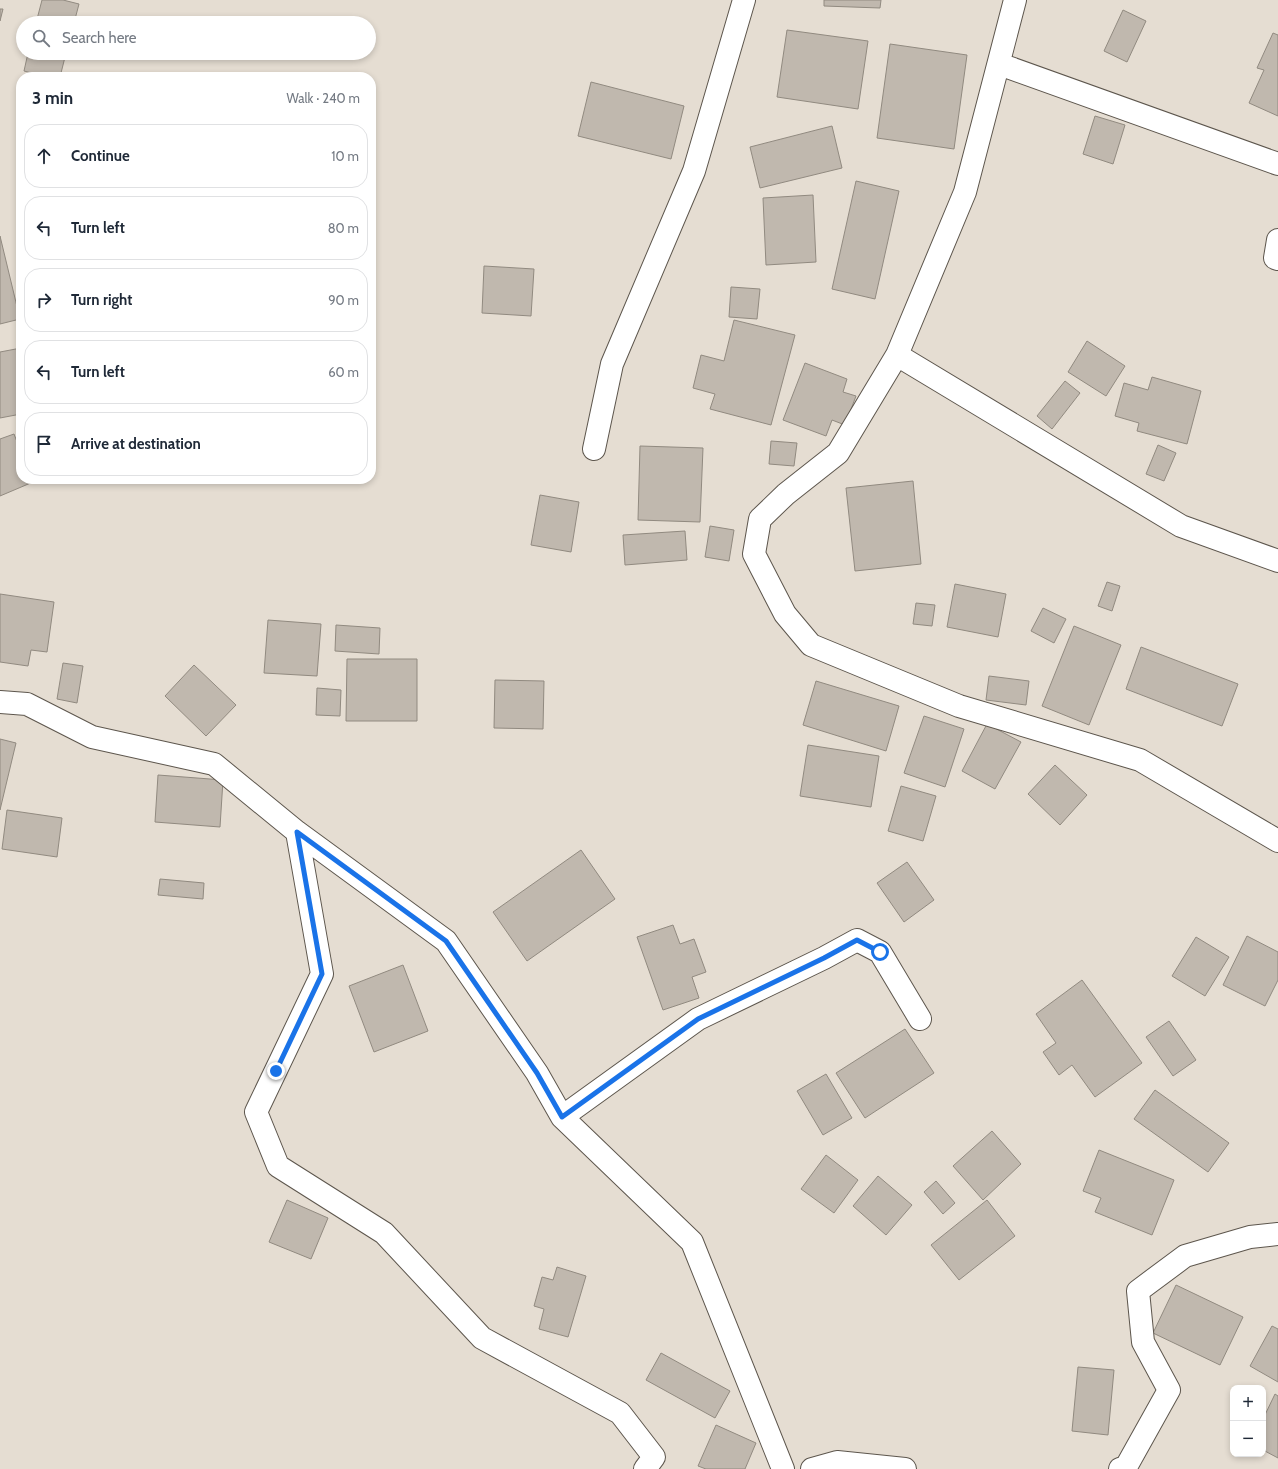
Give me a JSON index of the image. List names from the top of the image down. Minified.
{"page":{"search":"Search here","heading":["3 min","Walk · 240 m"],"list":[["Continue","10 m"],["Turn left","80 m"],["Turn right","90 m"],["Turn left","60 m"],"Arrive at destination"],"map_buttons":["+","−"]}}
